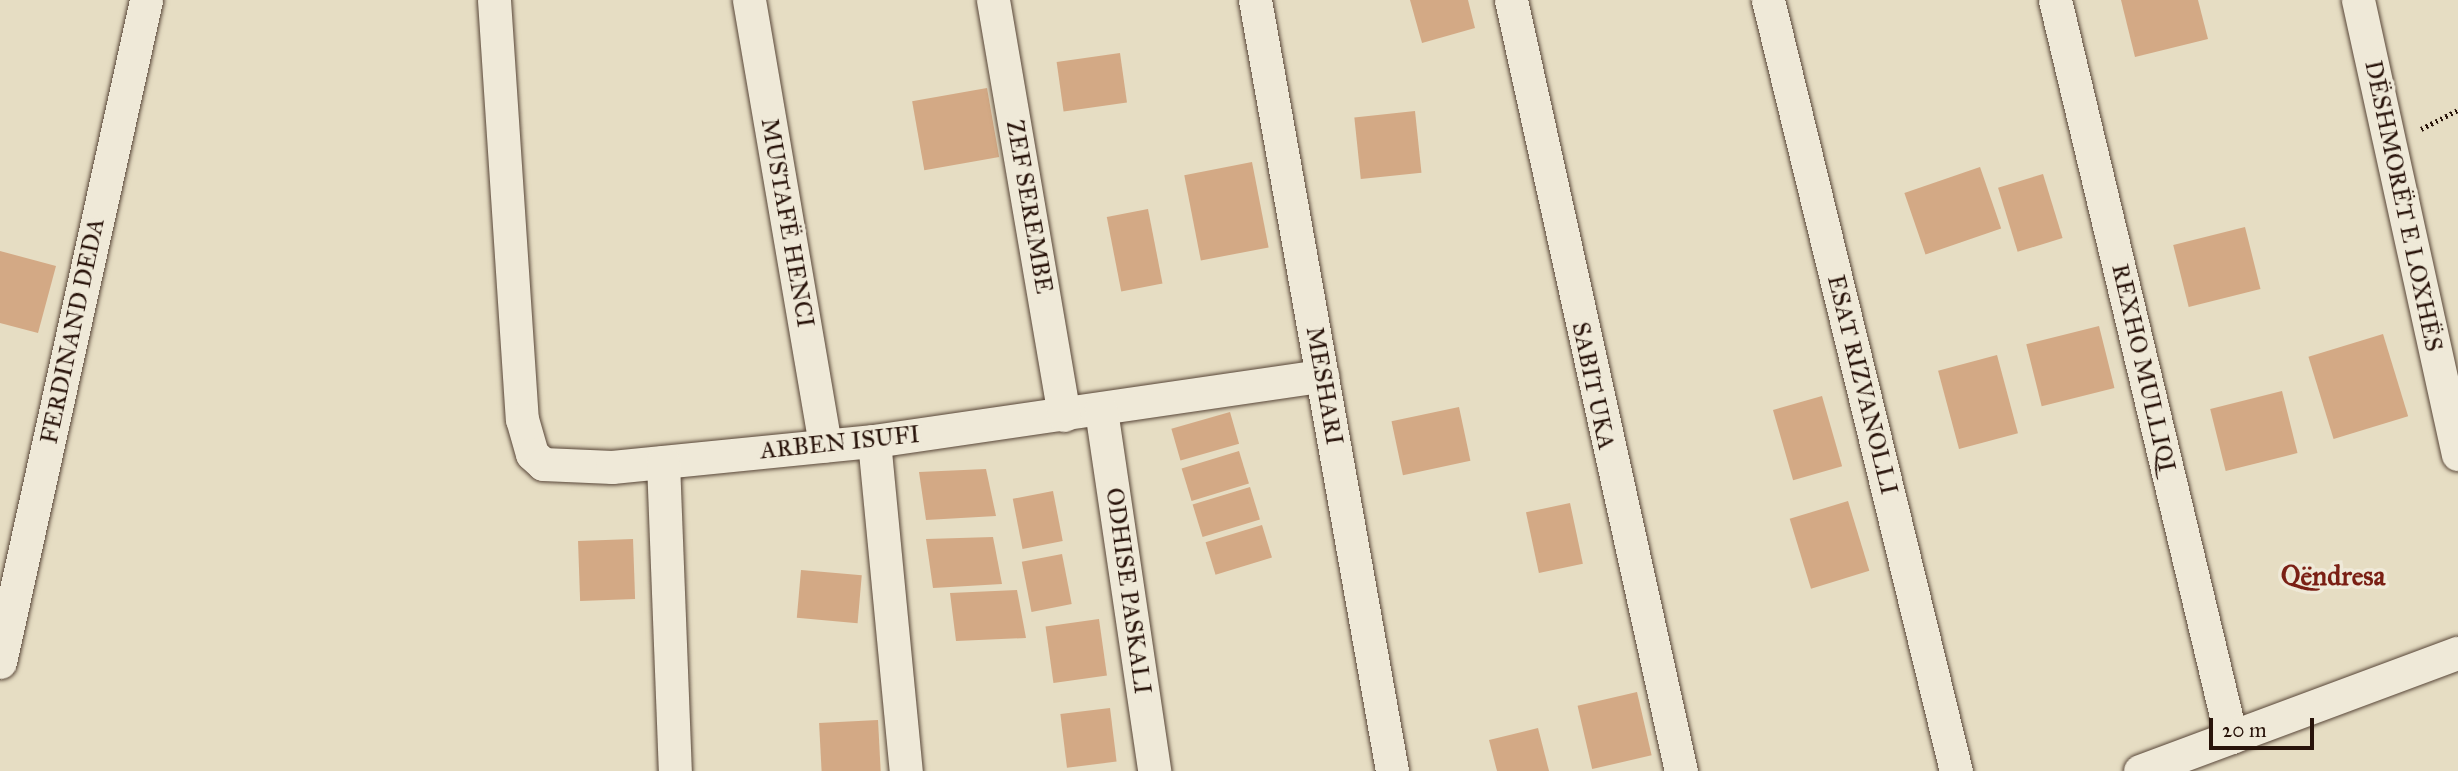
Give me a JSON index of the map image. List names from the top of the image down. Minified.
{"streets":{"street":["DËSHMORËT E LOXHËS","ZEF SEREMBE","MUSTAFË HENCI","FERDINAND DEDA","REXHO MULLIQI","ESAT RIZVANOLLI","MESHARI","SABIT UKA","ARBEN ISUFI","ODHISE PASKALI"]},"crossings":[["ZEF SEREMBE","ARBEN ISUFI"],["MUSTAFË HENCI","ARBEN ISUFI"],["MESHARI","ARBEN ISUFI"],["ARBEN ISUFI","ODHISE PASKALI"]],"districts":["Qëndresa"],"scale_bar":"20 m"}
